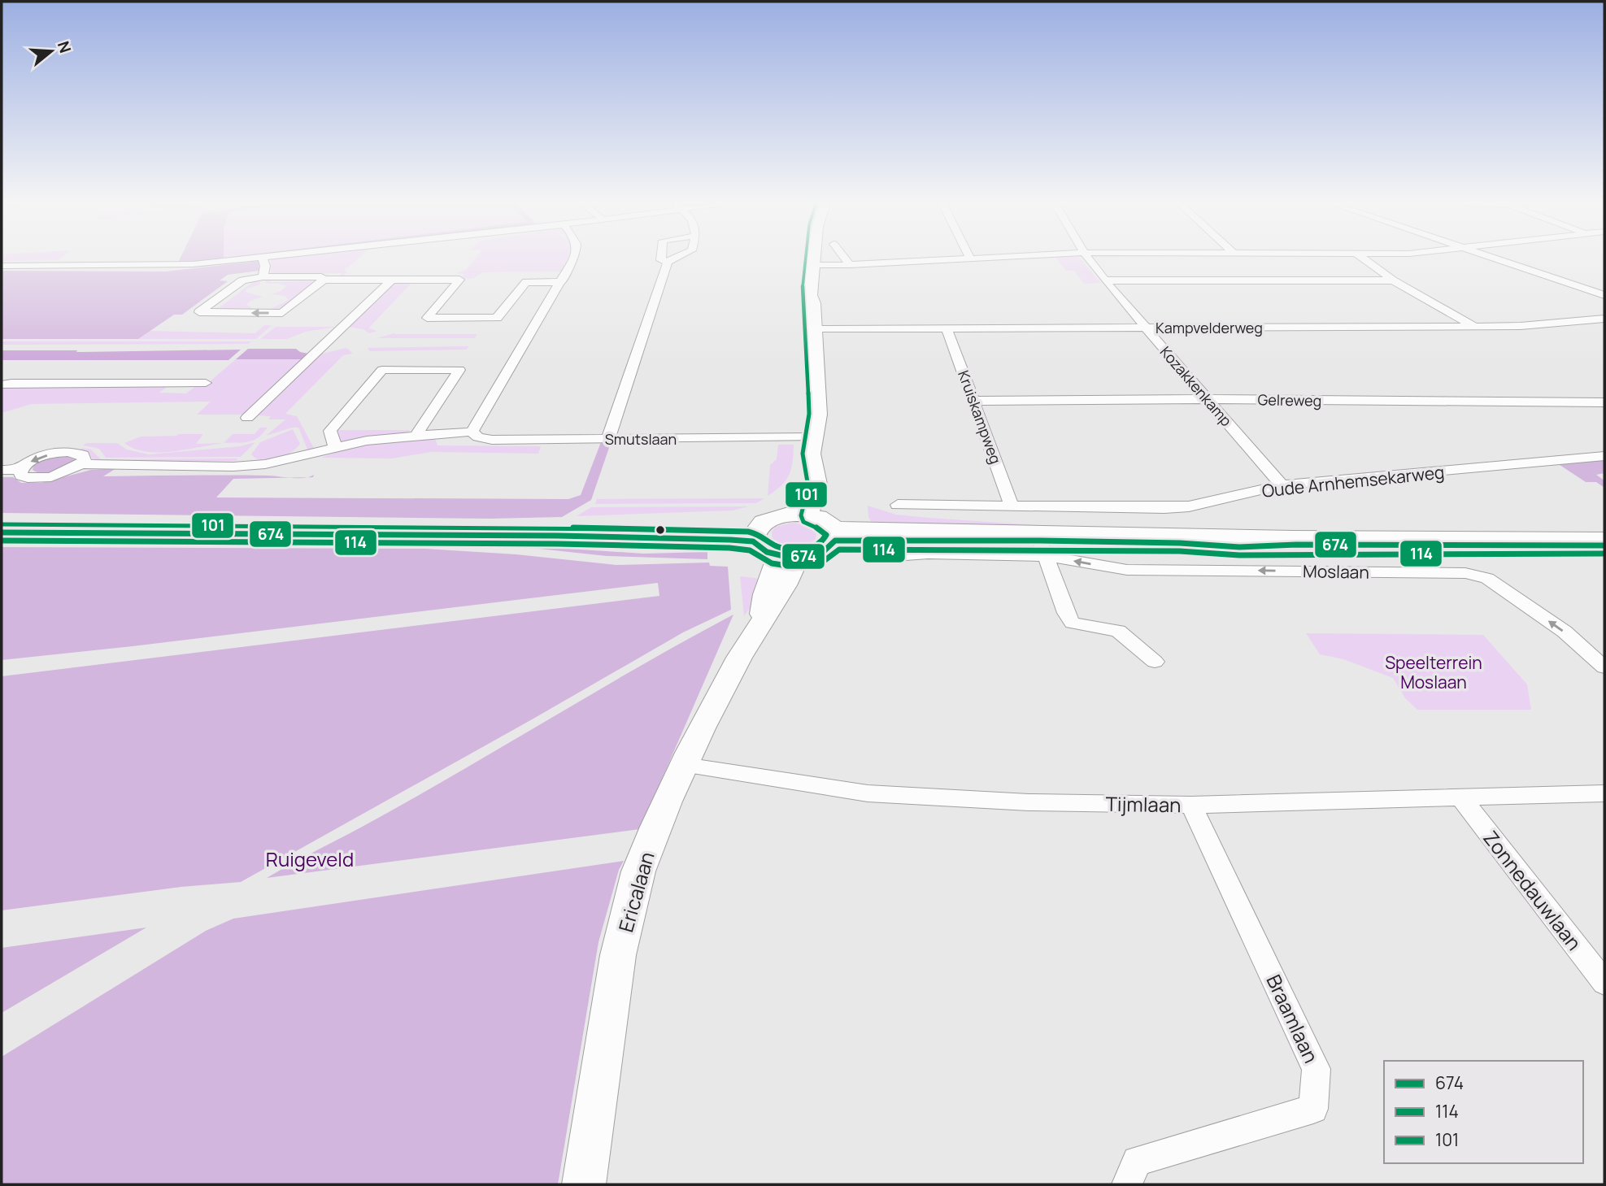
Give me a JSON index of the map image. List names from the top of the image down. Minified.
{"streets":{"street":["Kampvelderweg","Kozakkenkamp","Gelreweg","Kruiskampweg","Smutslaan","Oude Arnhemsekarweg","Moslaan","Tijmlaan","Zonnedauwlaan","Ericalaan","Braamlaan"]},"crossings":[["Kampvelderweg","Kozakkenkamp"],["Kampvelderweg","Kruiskampweg"],["Kozakkenkamp","Gelreweg"],["Kozakkenkamp","Oude Arnhemsekarweg"],["Gelreweg","Kruiskampweg"],["Kruiskampweg","Oude Arnhemsekarweg"],["Tijmlaan","Zonnedauwlaan"],["Tijmlaan","Ericalaan"],["Tijmlaan","Braamlaan"]],"one_way":["Moslaan"],"parks":["Speelterrein Moslaan","Ruigeveld"],"lines":["transit line 101","transit line 674","transit line 114"],"legend":["674","114","101"],"north":"right"}
